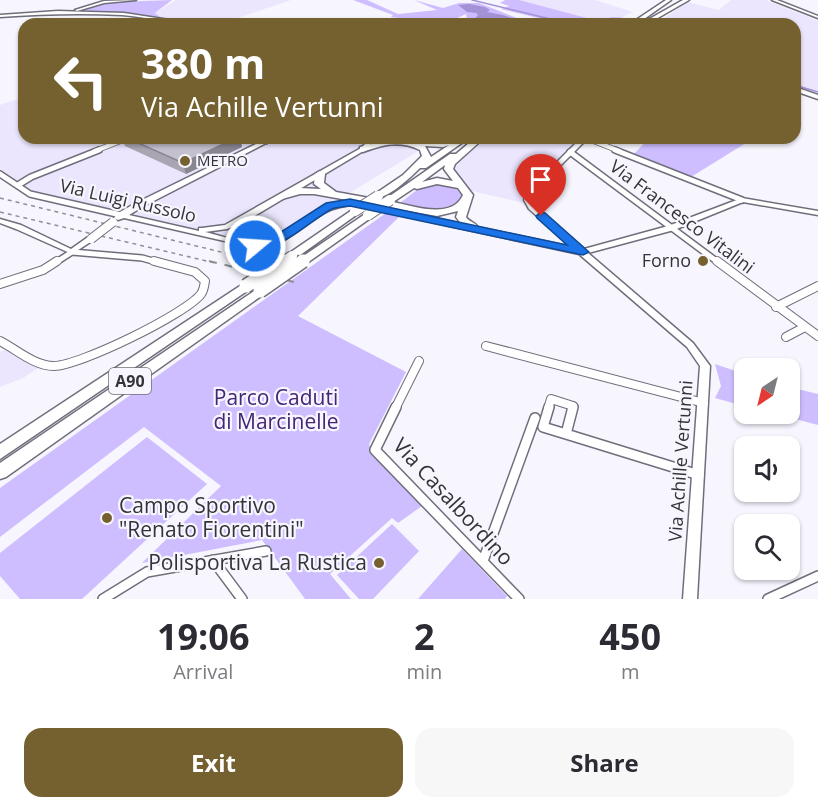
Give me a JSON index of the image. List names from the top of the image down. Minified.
{"streets":{"highway":["A90"],"street":["Via Luigi Russolo","Via Francesco Vitalini","Via Achille Vertunni","Via Casalbordino"]},"crossings":[["Via Luigi Russolo","Via Achille Vertunni"],["Via Francesco Vitalini","Via Achille Vertunni"]],"parks":["Parco Caduti di Marcinelle"],"places":["METRO","Forno","Campo Sportivo \"Renato Fiorentini\"","Polisportiva La Rustica"],"north":"bottom left","page":{"turn":["380 m","Via Achille Vertunni"],"eta":["19:06","Arrival","2","min","450","m"],"buttons":["Exit","Share"]}}
